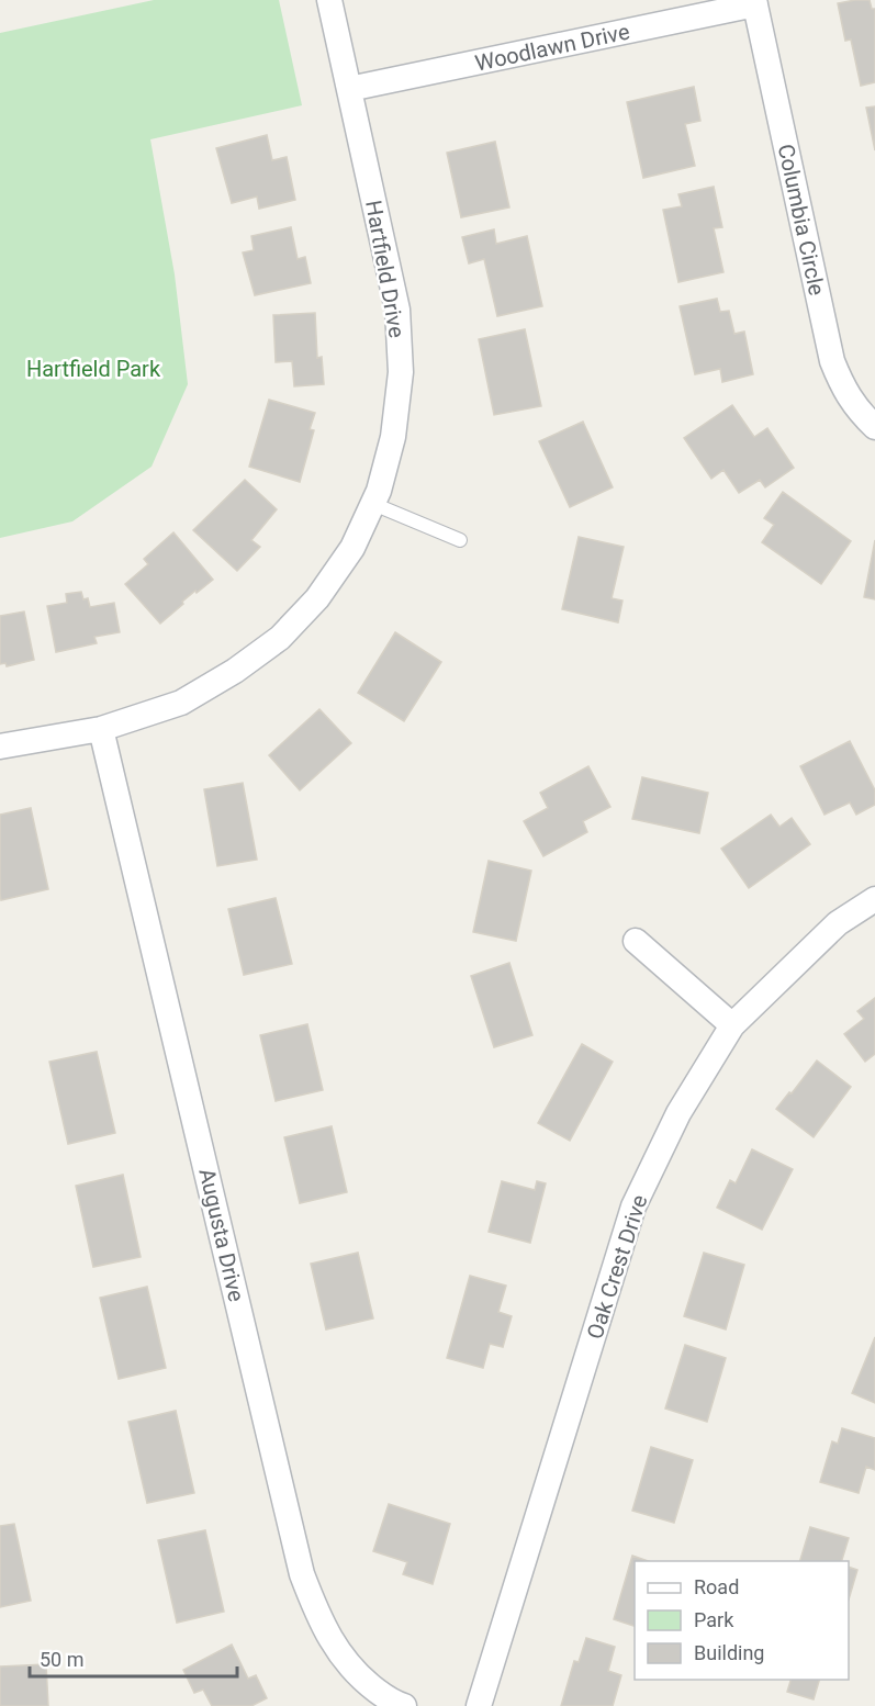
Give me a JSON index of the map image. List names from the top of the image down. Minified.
{"streets":{"street":["Woodlawn Drive","Columbia Circle","Hartfield Drive","Augusta Drive","Oak Crest Drive"]},"crossings":[["Woodlawn Drive","Columbia Circle"],["Woodlawn Drive","Hartfield Drive"],["Hartfield Drive","Augusta Drive"]],"parks":["Hartfield Park"],"legend":["Road","Park","Building"],"scale_bar":"50 m"}
